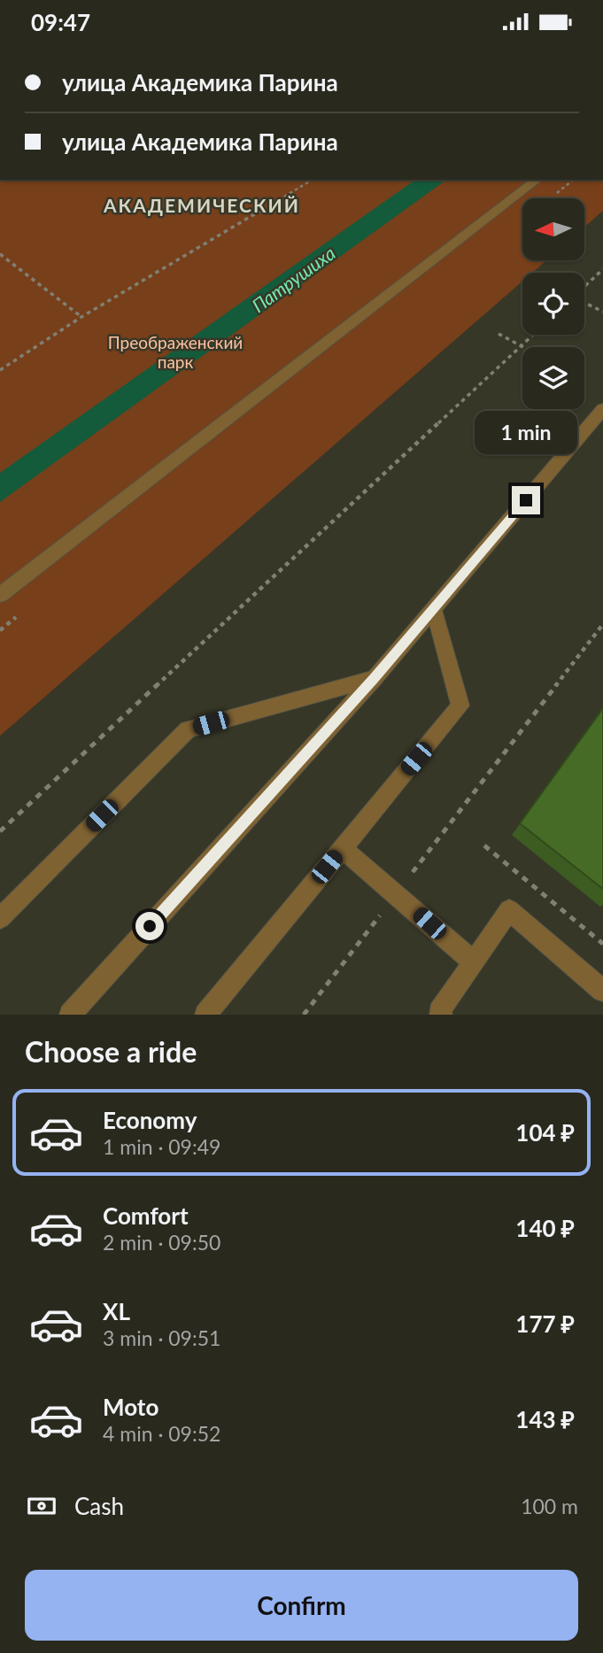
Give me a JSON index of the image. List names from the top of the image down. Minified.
{"districts":["АКАДЕМИЧЕСКИЙ"],"water":["Патрушиха"],"parks":["Преображенский парк"],"north":"left","page":{"status":"09:47","banner":["улица Академика Парина","улица Академика Парина"],"bubble":"1 min","heading":"Choose a ride","list":[{"name":"Economy","note":"1 min · 09:49","value":"104 ₽"},{"name":"Comfort","note":"2 min · 09:50","value":"140 ₽"},{"name":"XL","note":"3 min · 09:51","value":"177 ₽"},{"name":"Moto","note":"4 min · 09:52","value":"143 ₽"}],"pay":["Cash","100 m"],"buttons":"Confirm"}}
